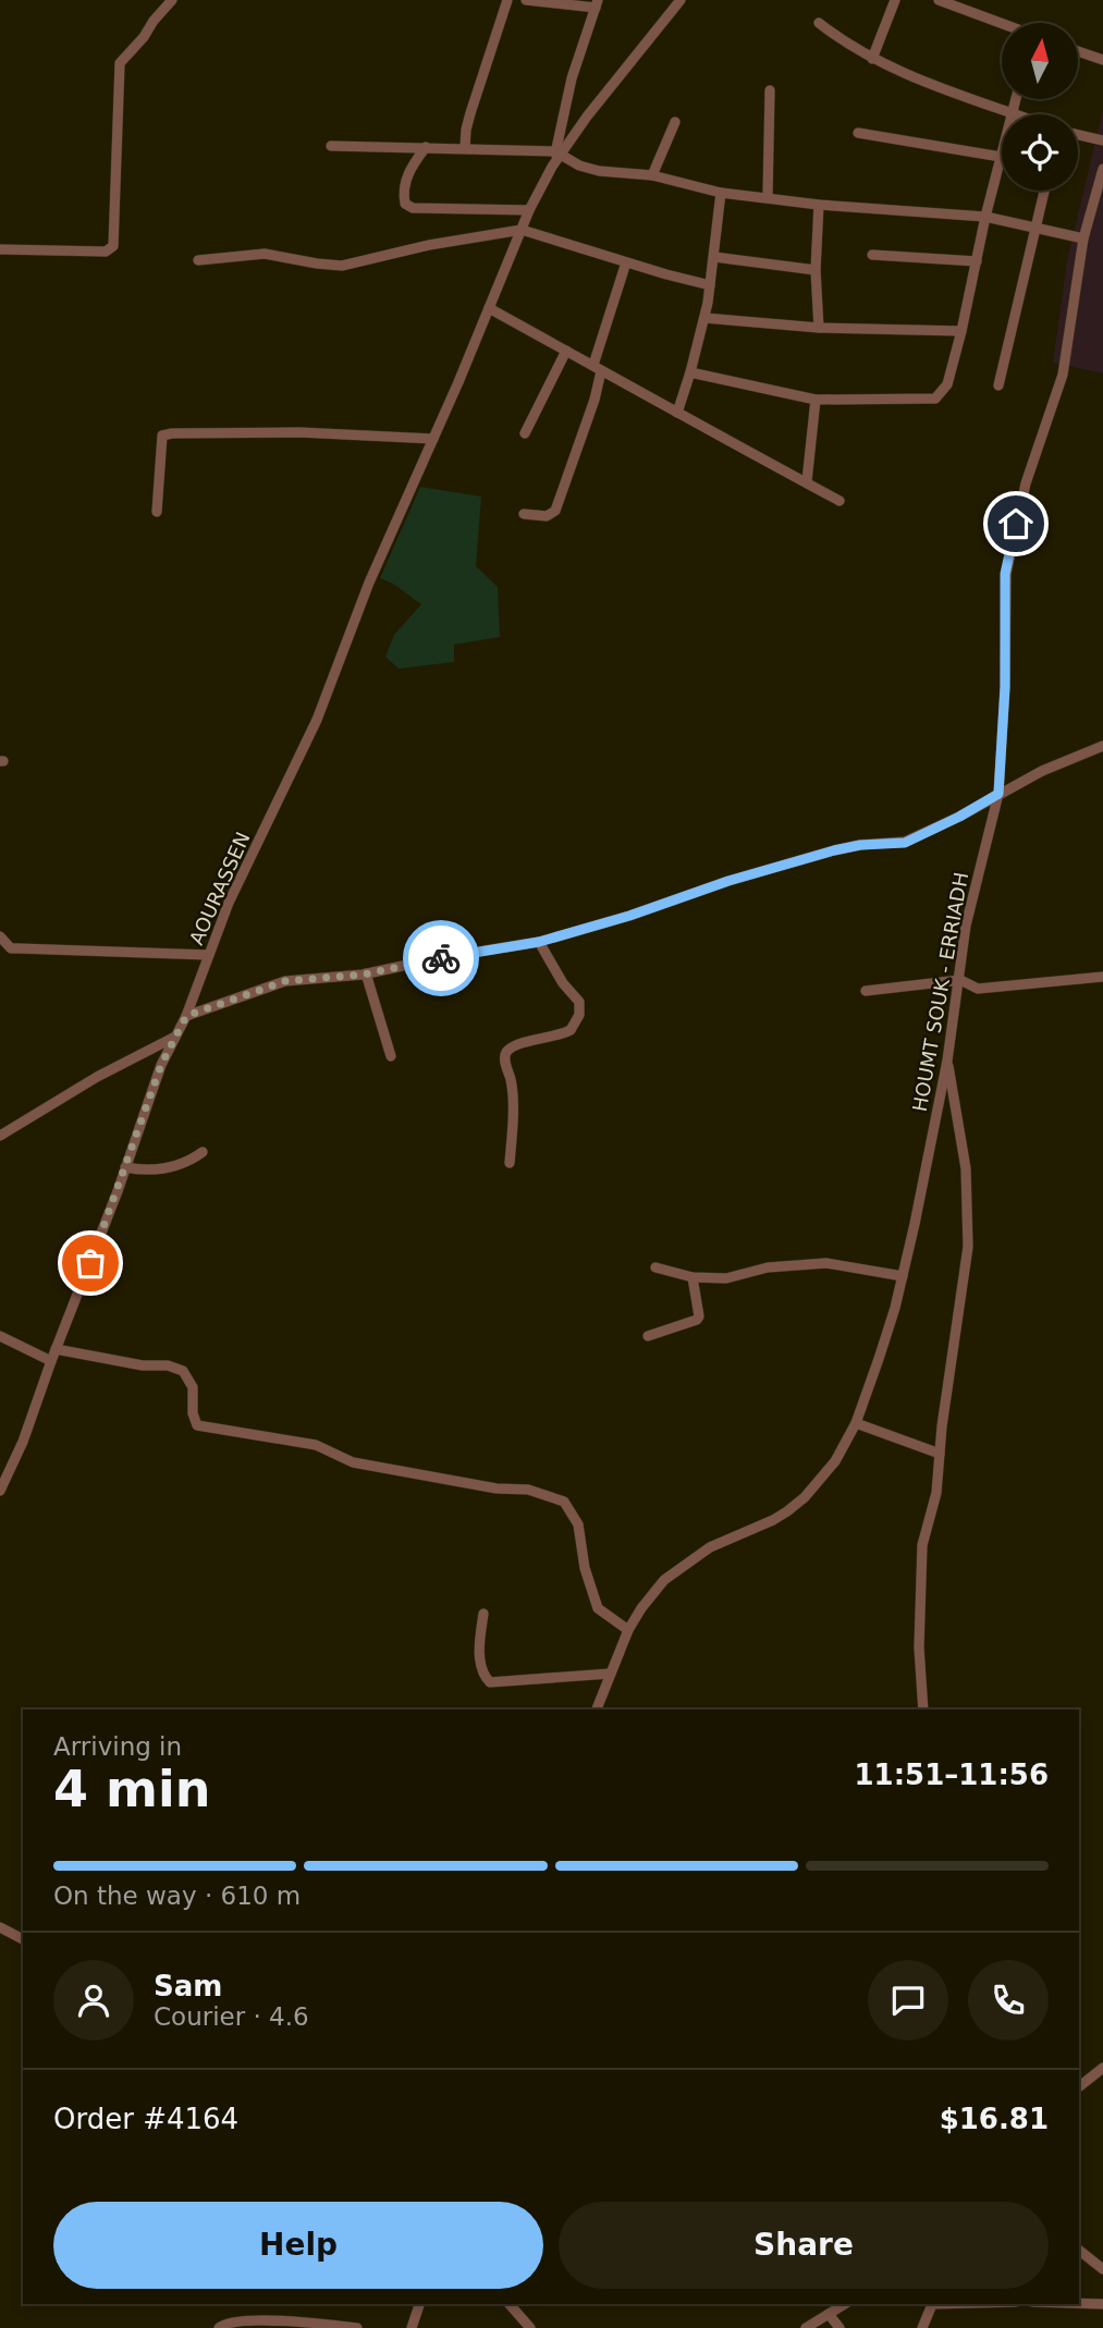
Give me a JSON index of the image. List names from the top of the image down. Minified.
{"streets":{"street":["AOURASSEN","HOUMT SOUK - ERRIADH"]},"north":"top","page":{"heading":["4 min","Arriving in","11:51–11:56"],"panel":["Sam","Courier · 4.6","Order #4164","$16.81"],"bar":"On the way · 610 m","buttons":["Help","Share"]}}
